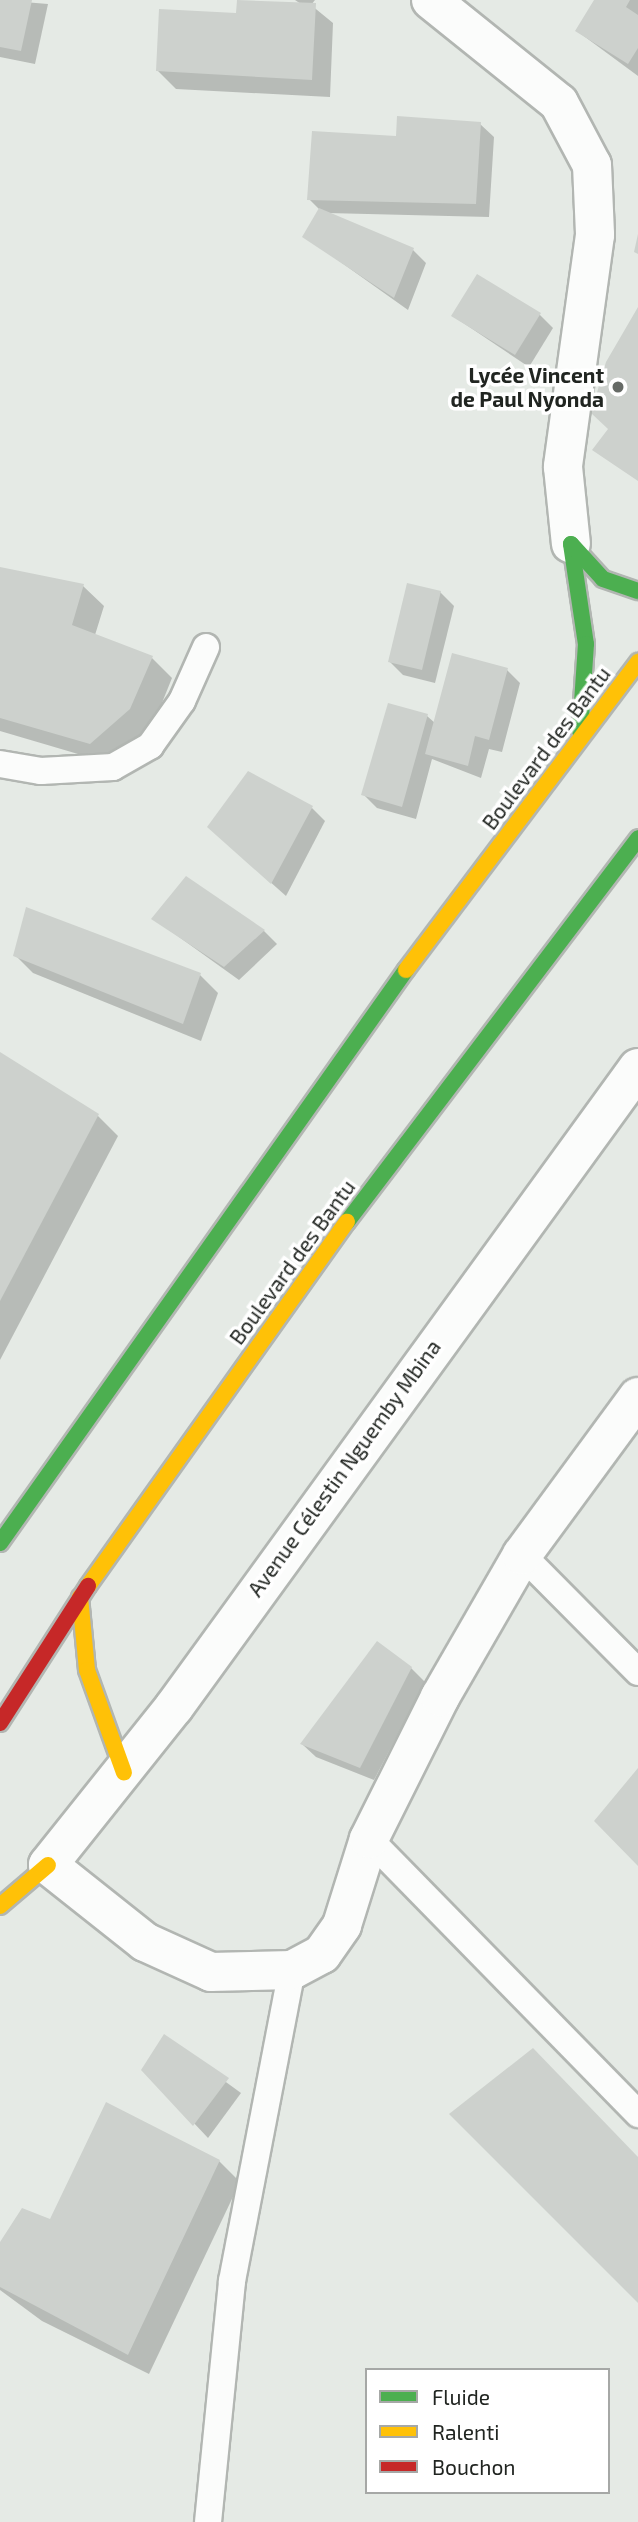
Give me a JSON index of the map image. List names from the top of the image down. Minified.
{"streets":{"highway":["Boulevard des Bantu"],"street":["Avenue Célestin Nguemby Mbina"]},"places":["Lycée Vincent de Paul Nyonda"],"legend":["Fluide","Ralenti","Bouchon"]}
